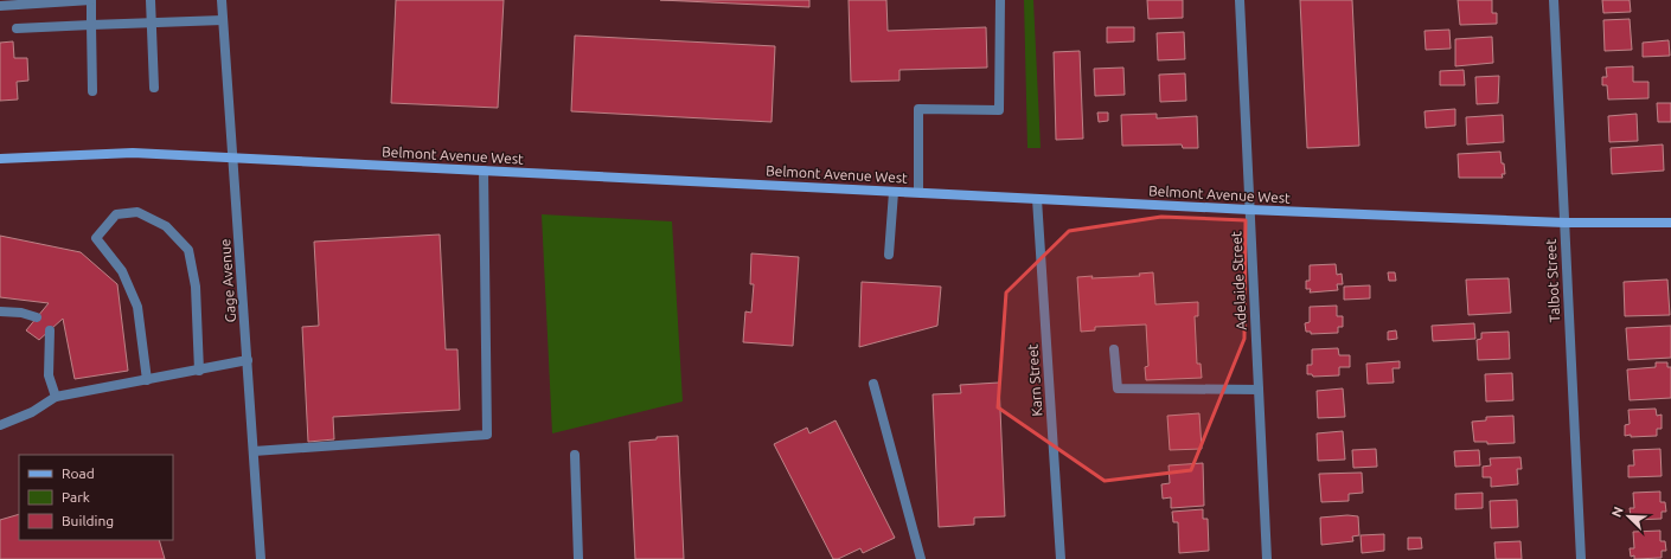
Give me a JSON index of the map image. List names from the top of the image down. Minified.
{"streets":{"street":["Belmont Avenue West","Gage Avenue","Adelaide Street","Talbot Street","Karn Street"]},"crossings":[["Belmont Avenue West","Gage Avenue"],["Belmont Avenue West","Adelaide Street"],["Belmont Avenue West","Talbot Street"],["Belmont Avenue West","Karn Street"]],"legend":["Road","Park","Building"],"north":"top left"}
